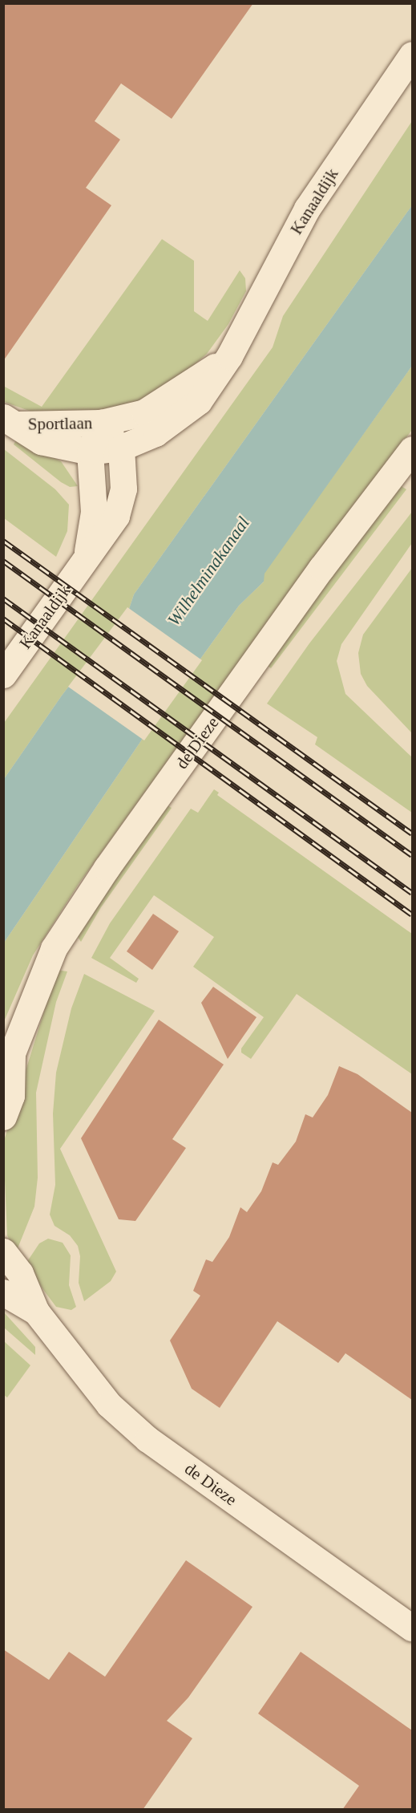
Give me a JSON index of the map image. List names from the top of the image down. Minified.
{"streets":{"street":["Kanaaldijk","Sportlaan","de Dieze"]},"crossings":[["Kanaaldijk","Sportlaan"]],"water":["Wilhelminakanaal"]}
